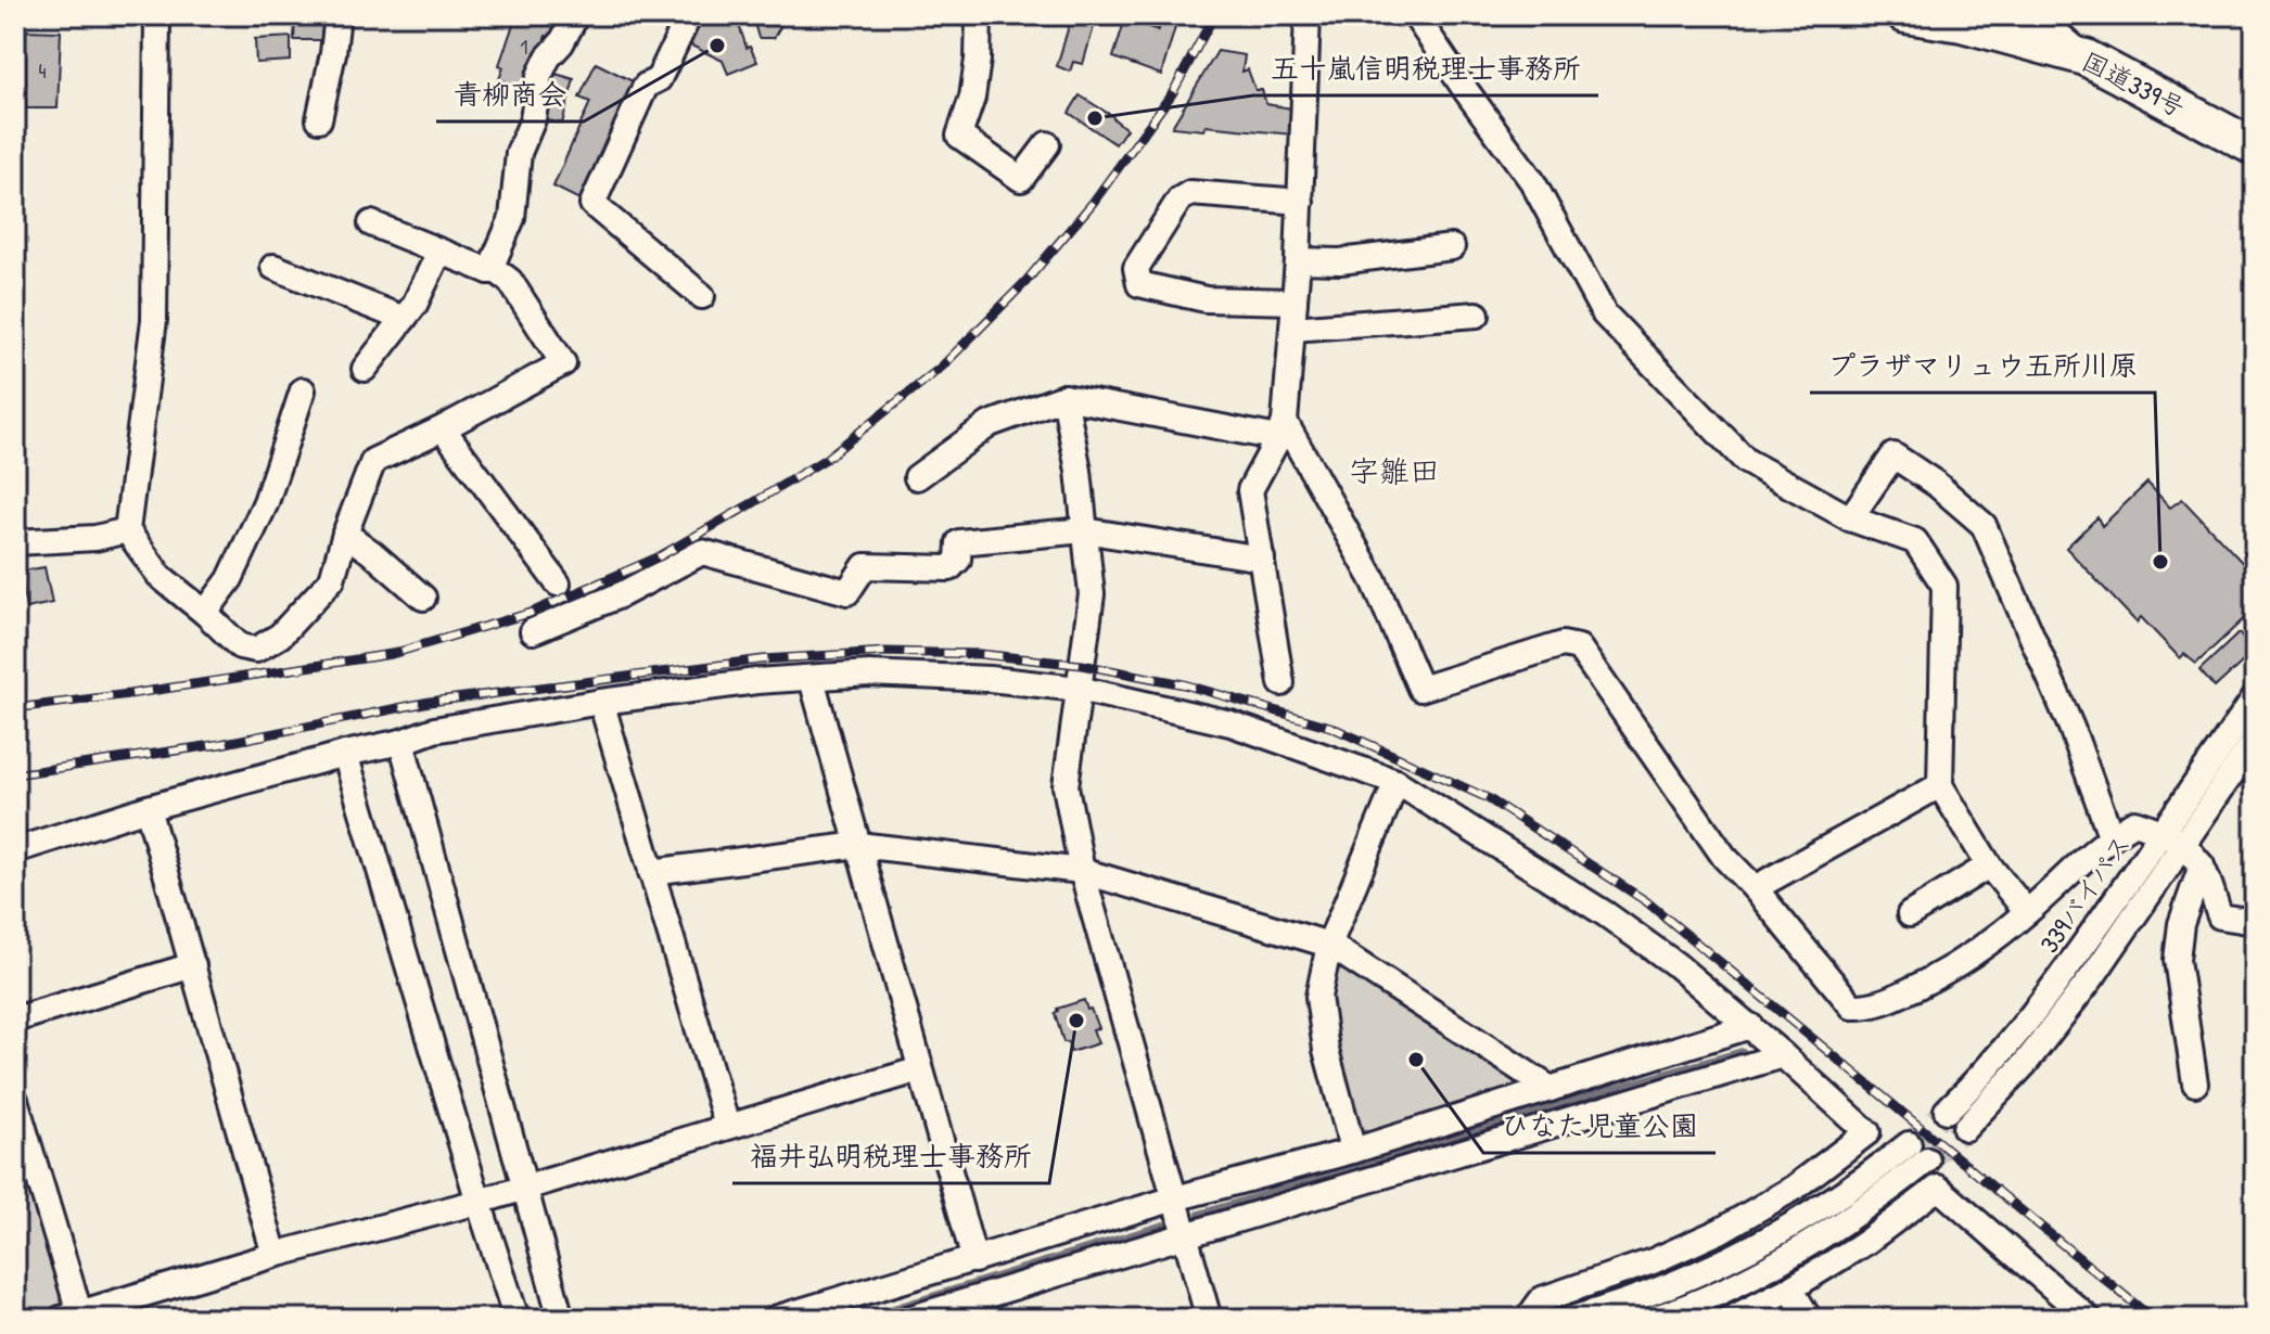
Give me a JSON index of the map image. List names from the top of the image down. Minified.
{"streets":{"highway":["国道339号"],"street":["339バイパス"]},"districts":["字雛田"],"places":["青柳商会","五十嵐信明税理士事務所","プラザマリュウ五所川原","福井弘明税理士事務所","ひなた児童公園"],"house_numbers":["1","4"]}
